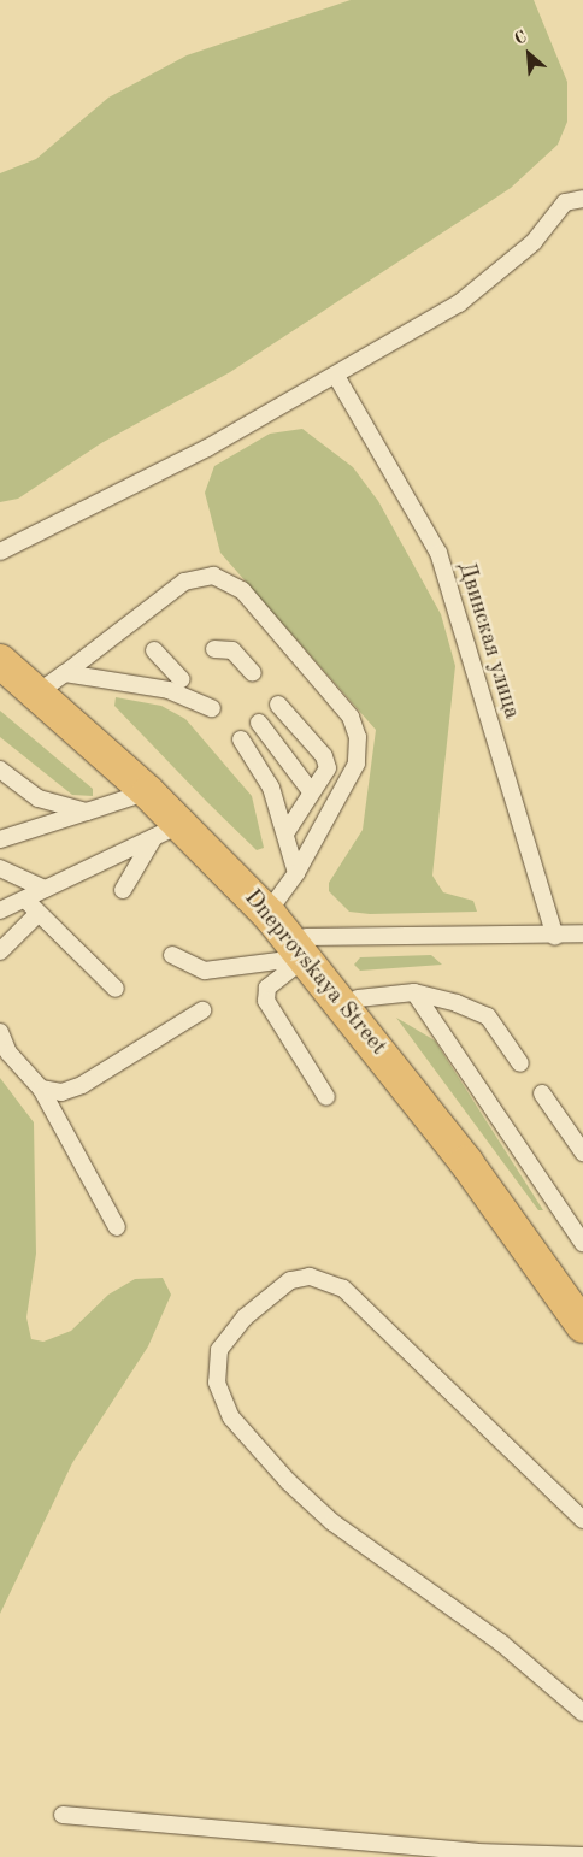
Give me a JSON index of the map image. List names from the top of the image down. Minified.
{"streets":{"main road":["Dneprovskaya Street"],"lane":["Двинская улица"]},"north":"top left"}
